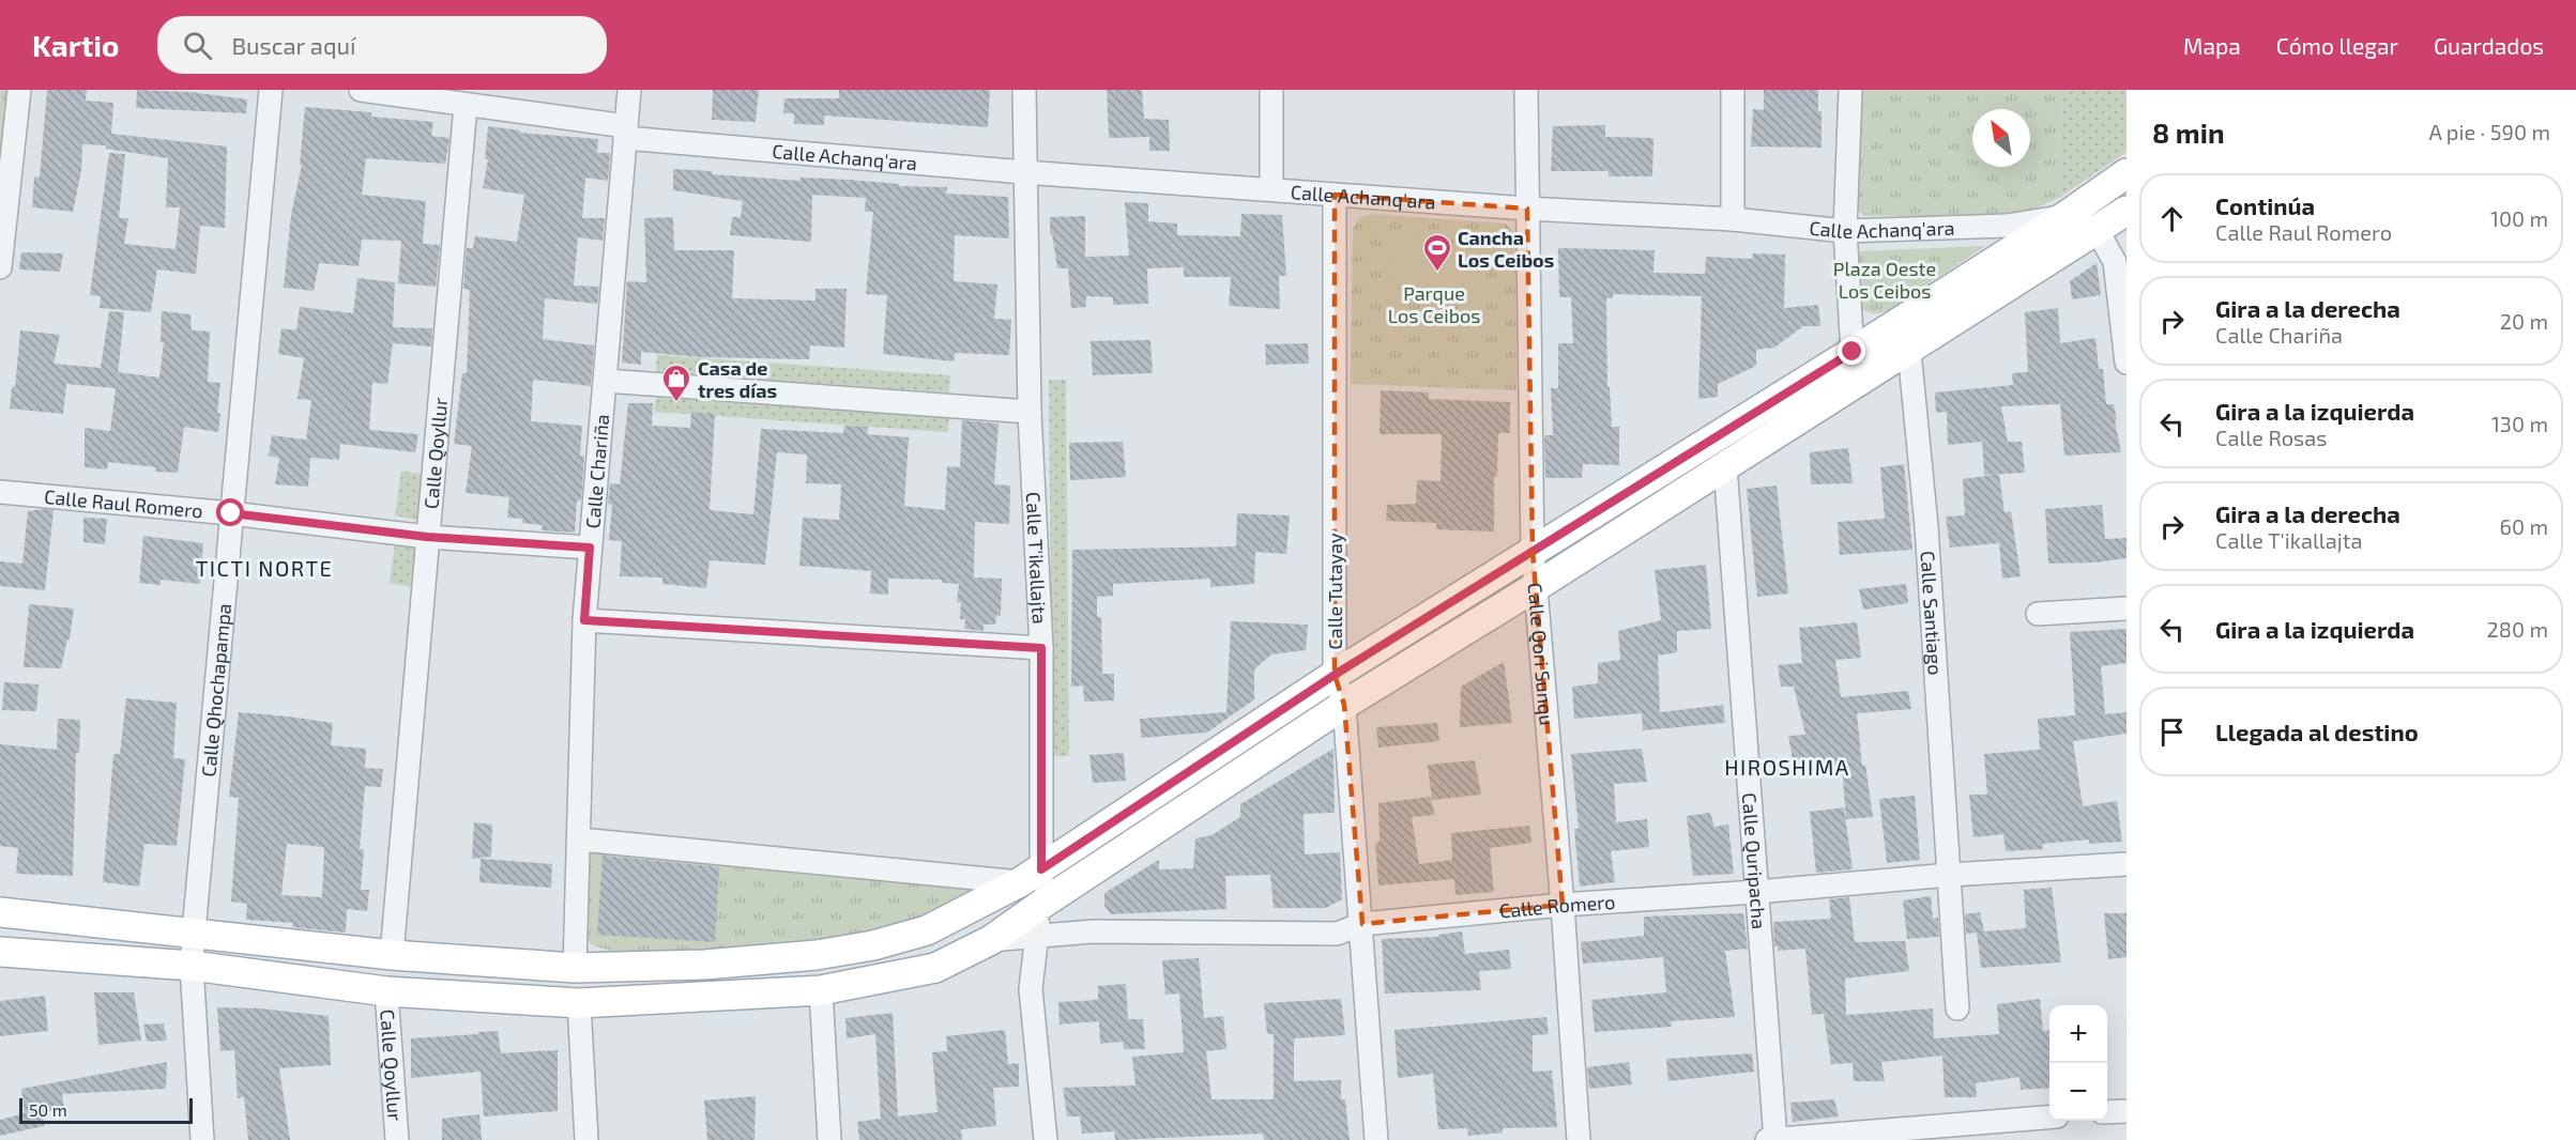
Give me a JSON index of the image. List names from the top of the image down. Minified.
{"streets":{"street":["Calle Achanq'ara","Calle Qoyllur","Calle Chariña","Calle Raul Romero","Calle T'ikallajta","Calle Tutayay","Calle Santiago","Calle Qori Sunqu","Calle Qhochapampa","Calle Quripacha","Calle Romero"]},"crossings":[["Calle Achanq'ara","Calle Qoyllur"],["Calle Achanq'ara","Calle Chariña"],["Calle Achanq'ara","Calle T'ikallajta"],["Calle Achanq'ara","Calle Tutayay"],["Calle Achanq'ara","Calle Qori Sunqu"],["Calle Qoyllur","Calle Raul Romero"],["Calle Chariña","Calle Raul Romero"],["Calle Raul Romero","Calle Qhochapampa"],["Calle T'ikallajta","Calle Romero"],["Calle Tutayay","Calle Romero"],["Calle Santiago","Calle Romero"],["Calle Qori Sunqu","Calle Romero"],["Calle Quripacha","Calle Romero"]],"districts":["TICTI NORTE","HIROSHIMA"],"parks":["Plaza Oeste Los Ceibos","Parque Los Ceibos"],"places":{"sports":["Cancha Los Ceibos"],"shop":["Casa de tres días"]},"scale_bar":"50 m","north":"top left","page":{"header":"Kartio","search":"Buscar aquí","nav":["Mapa","Cómo llegar","Guardados"],"heading":["8 min","A pie · 590 m"],"list":[["Continúa","Calle Raul Romero","100 m"],["Gira a la derecha","Calle Chariña","20 m"],["Gira a la izquierda","Calle Rosas","130 m"],["Gira a la derecha","Calle T'ikallajta","60 m"],["Gira a la izquierda","280 m"],"Llegada al destino"],"map_buttons":["+","−"],"scale":"50 m"}}
